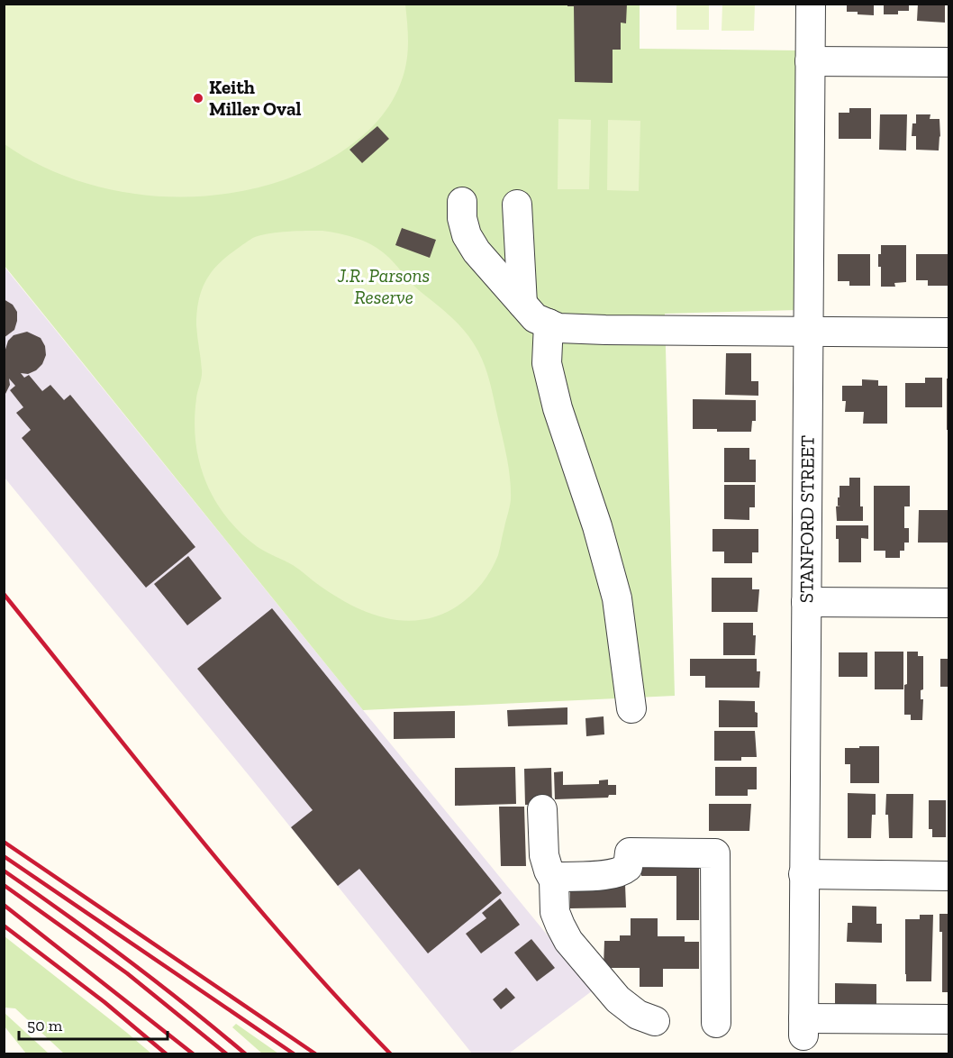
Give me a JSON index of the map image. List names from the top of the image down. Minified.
{"streets":{"street":["STANFORD STREET"]},"parks":["J.R. Parsons Reserve"],"places":["Keith Miller Oval"],"scale_bar":"50 m"}
